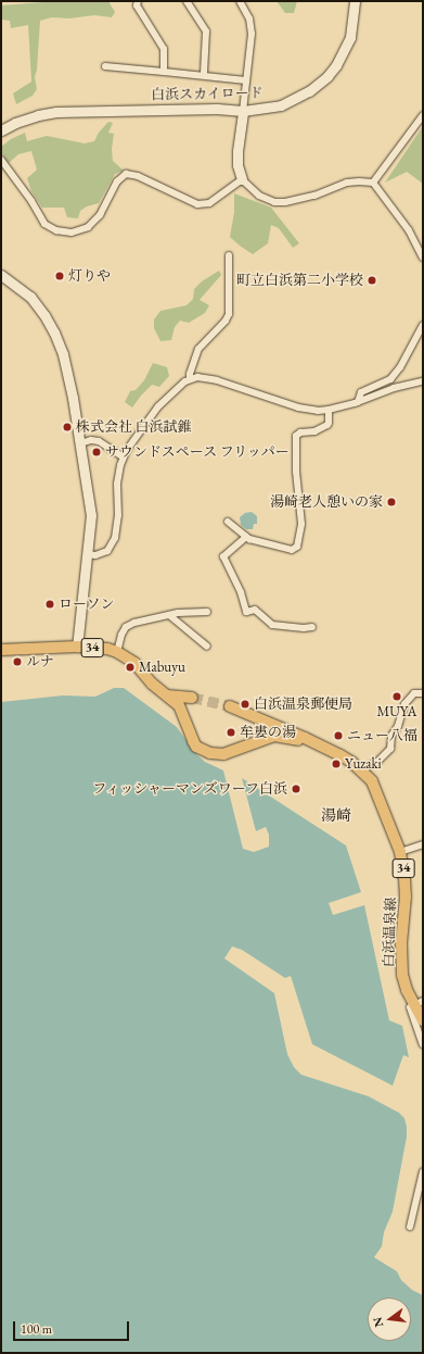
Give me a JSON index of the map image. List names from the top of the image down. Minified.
{"streets":{"main road":["34","白浜温泉線"],"street":["白浜スカイロード"]},"districts":["湯崎"],"places":["灯りや","町立白浜第二小学校","株式会社 白浜試錐","サウンドスペース フリッパー","湯崎老人憩いの家","ローソン","ルナ","Mabuyu","MUYA","白浜温泉郵便局","牟婁の湯","ニュー八福","Yuzaki","フィッシャーマンズワーフ白浜"],"scale_bar":"100 m","north":"left"}
